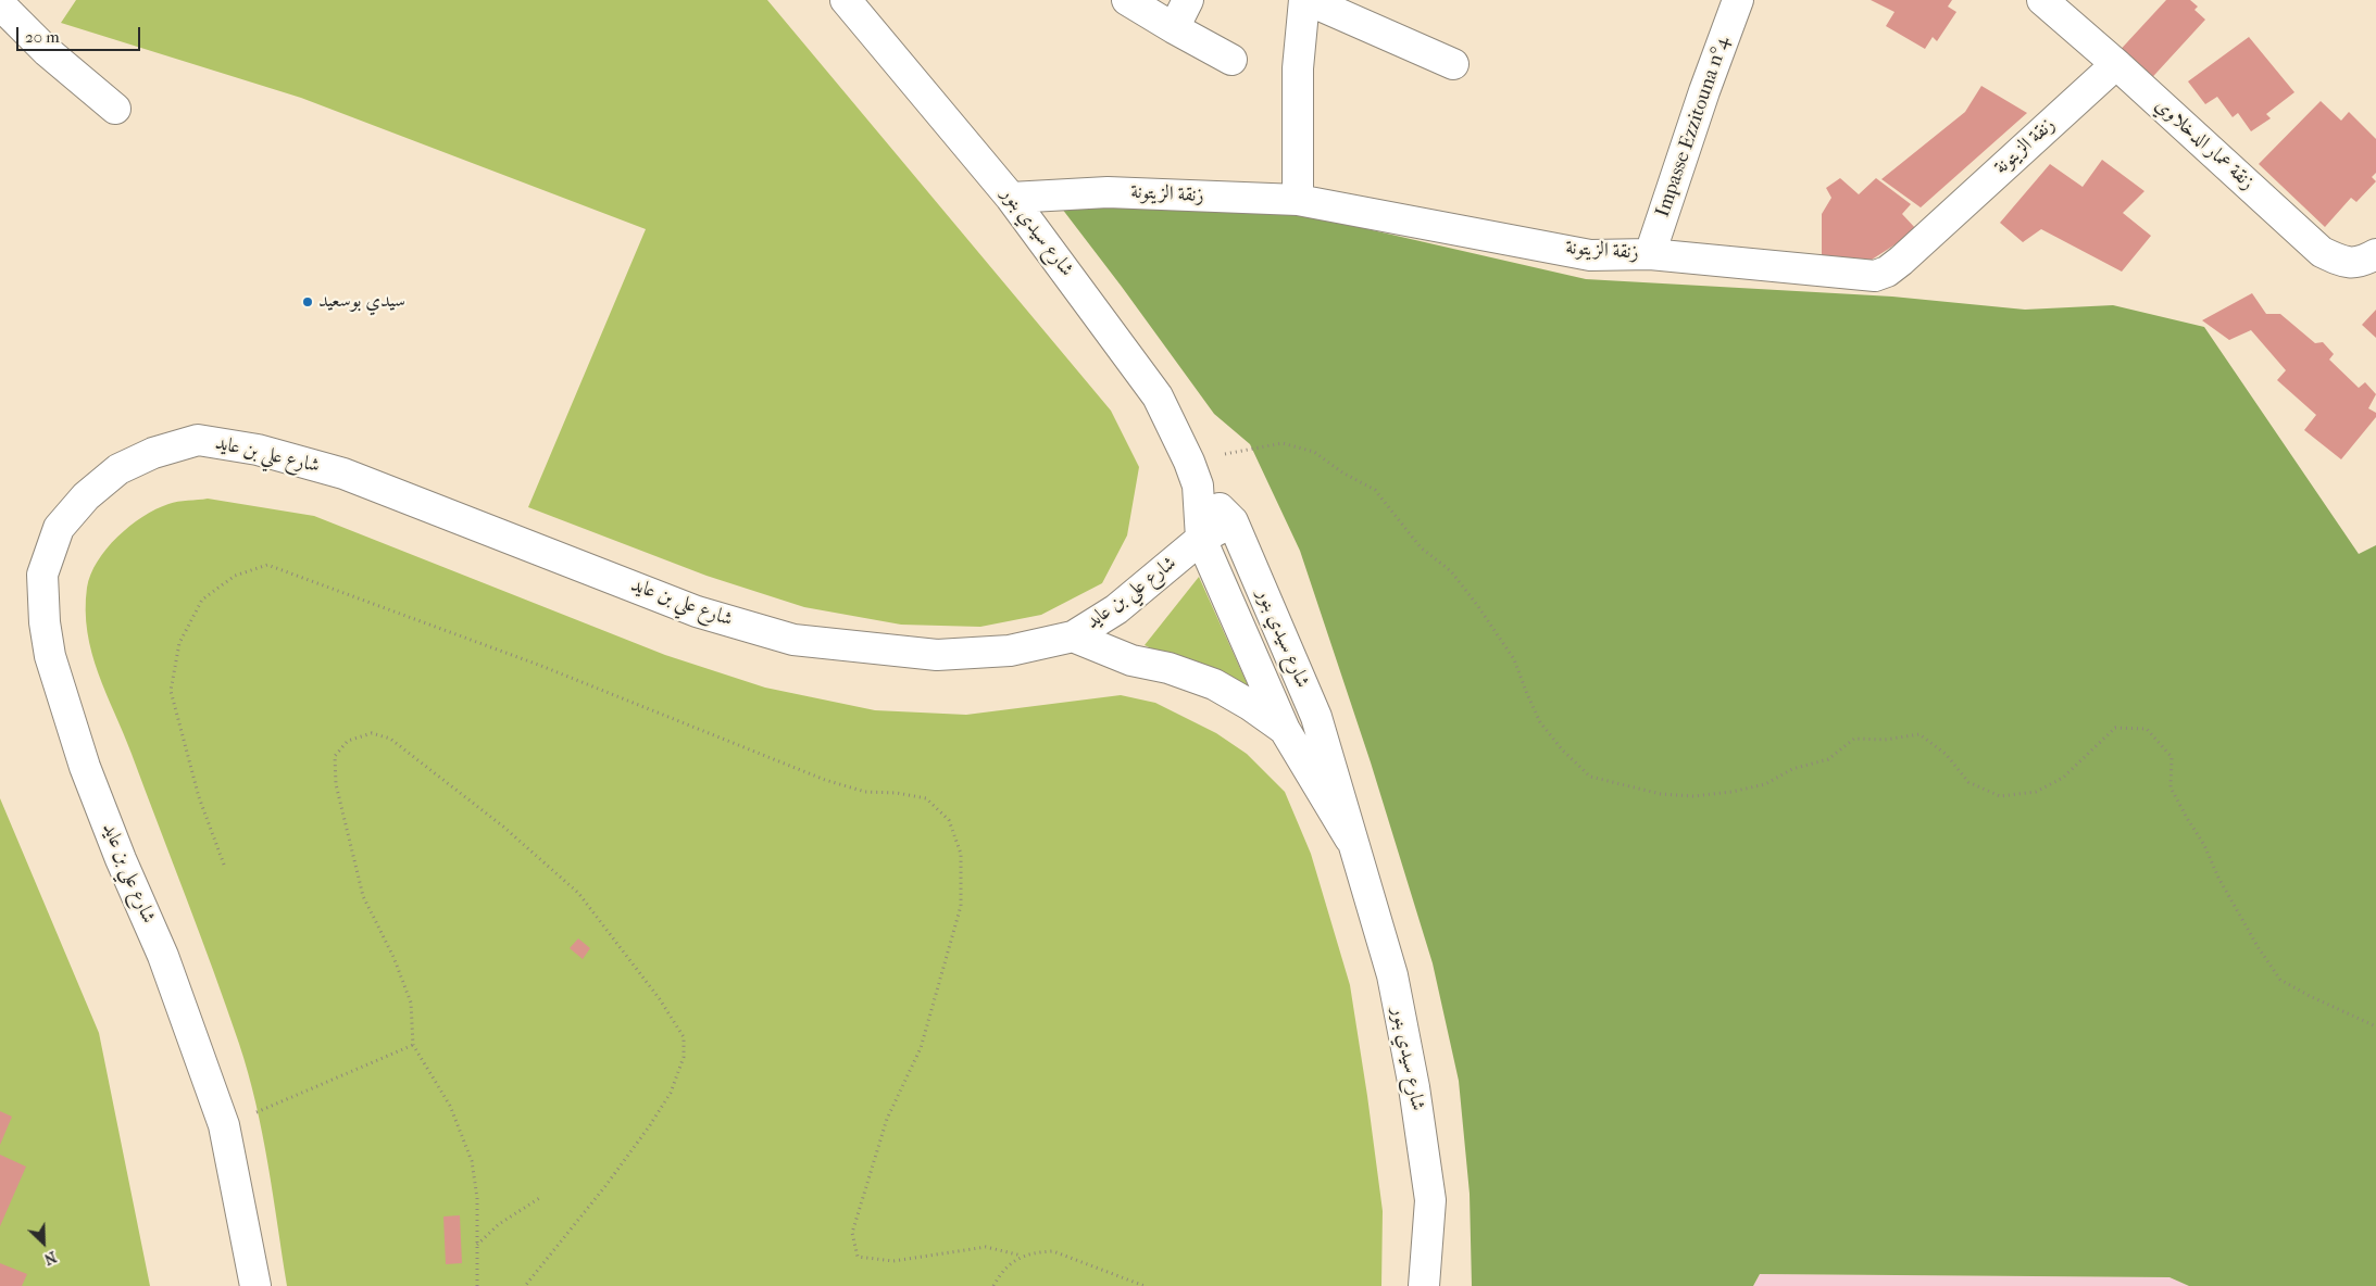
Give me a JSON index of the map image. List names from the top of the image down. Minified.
{"streets":{"street":["Impasse Ezzitouna n°4","زنقة عمار الدخلاوي","زنقة الزيتونة","شارع سيدي بنور","شارع علي بن عايد"]},"crossings":[["Impasse Ezzitouna n°4","زنقة الزيتونة"],["زنقة عمار الدخلاوي","زنقة الزيتونة"],["زنقة الزيتونة","شارع سيدي بنور"],["شارع سيدي بنور","شارع علي بن عايد"]],"places":["سيدي بوسعيد"],"scale_bar":"20 m","north":"bottom right"}
